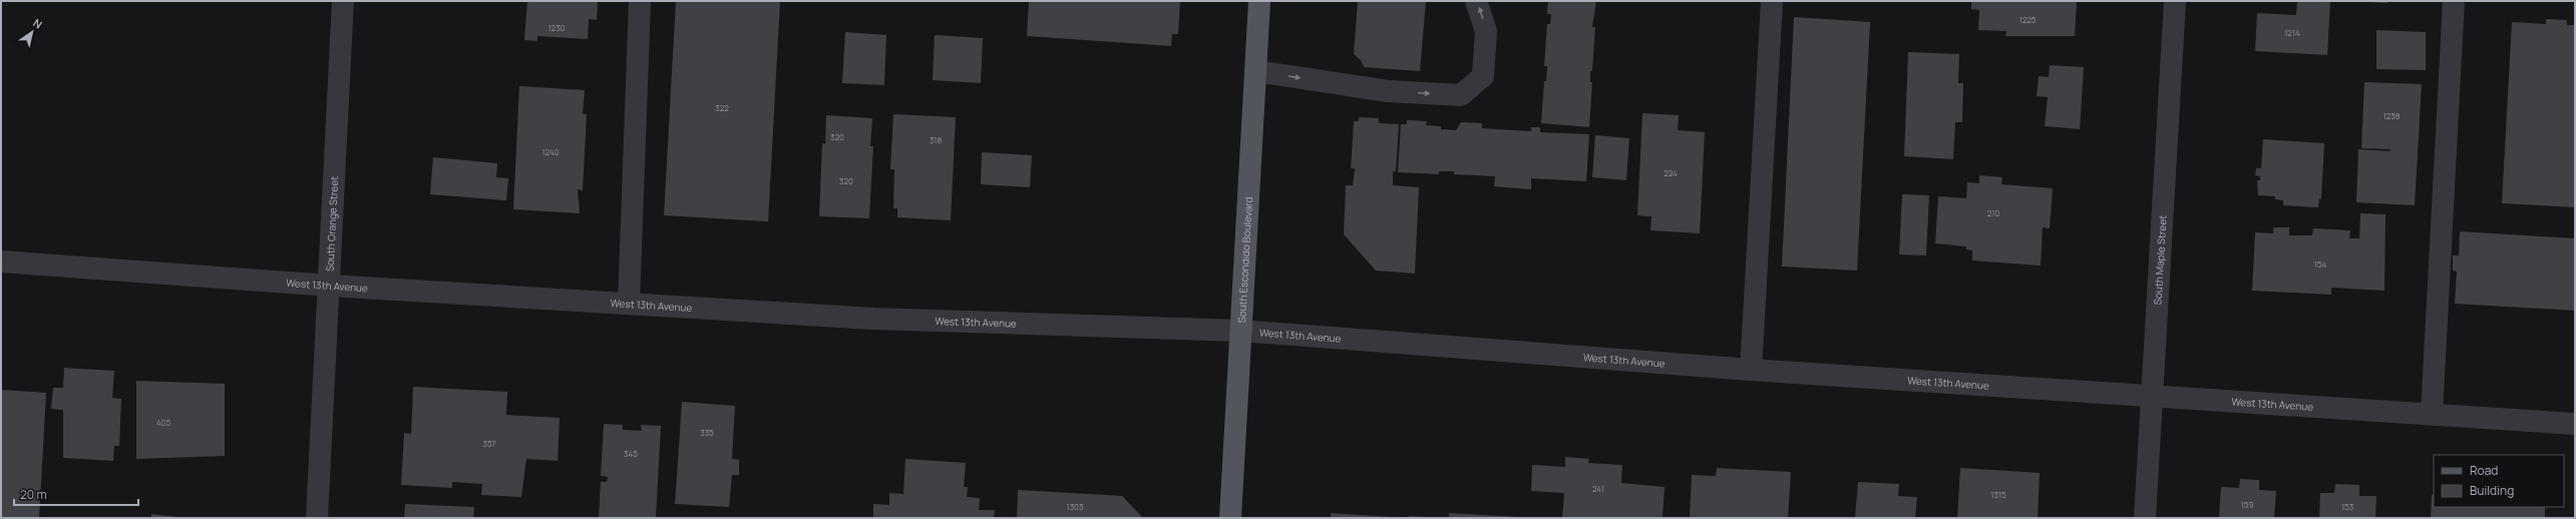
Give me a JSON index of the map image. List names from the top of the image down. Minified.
{"streets":{"main road":["South Escondido Boulevard"],"street":["South Orange Street","South Maple Street","West 13th Avenue"]},"crossings":[["South Orange Street","West 13th Avenue"],["South Escondido Boulevard","West 13th Avenue"],["South Maple Street","West 13th Avenue"]],"house_numbers":["1225","1230","1214","322","1238","320","318","1240","224","320","210","154","405","335","357","345","241","1315","159","1303","153"],"legend":["Road","Building"],"scale_bar":"20 m","north":"top right"}
